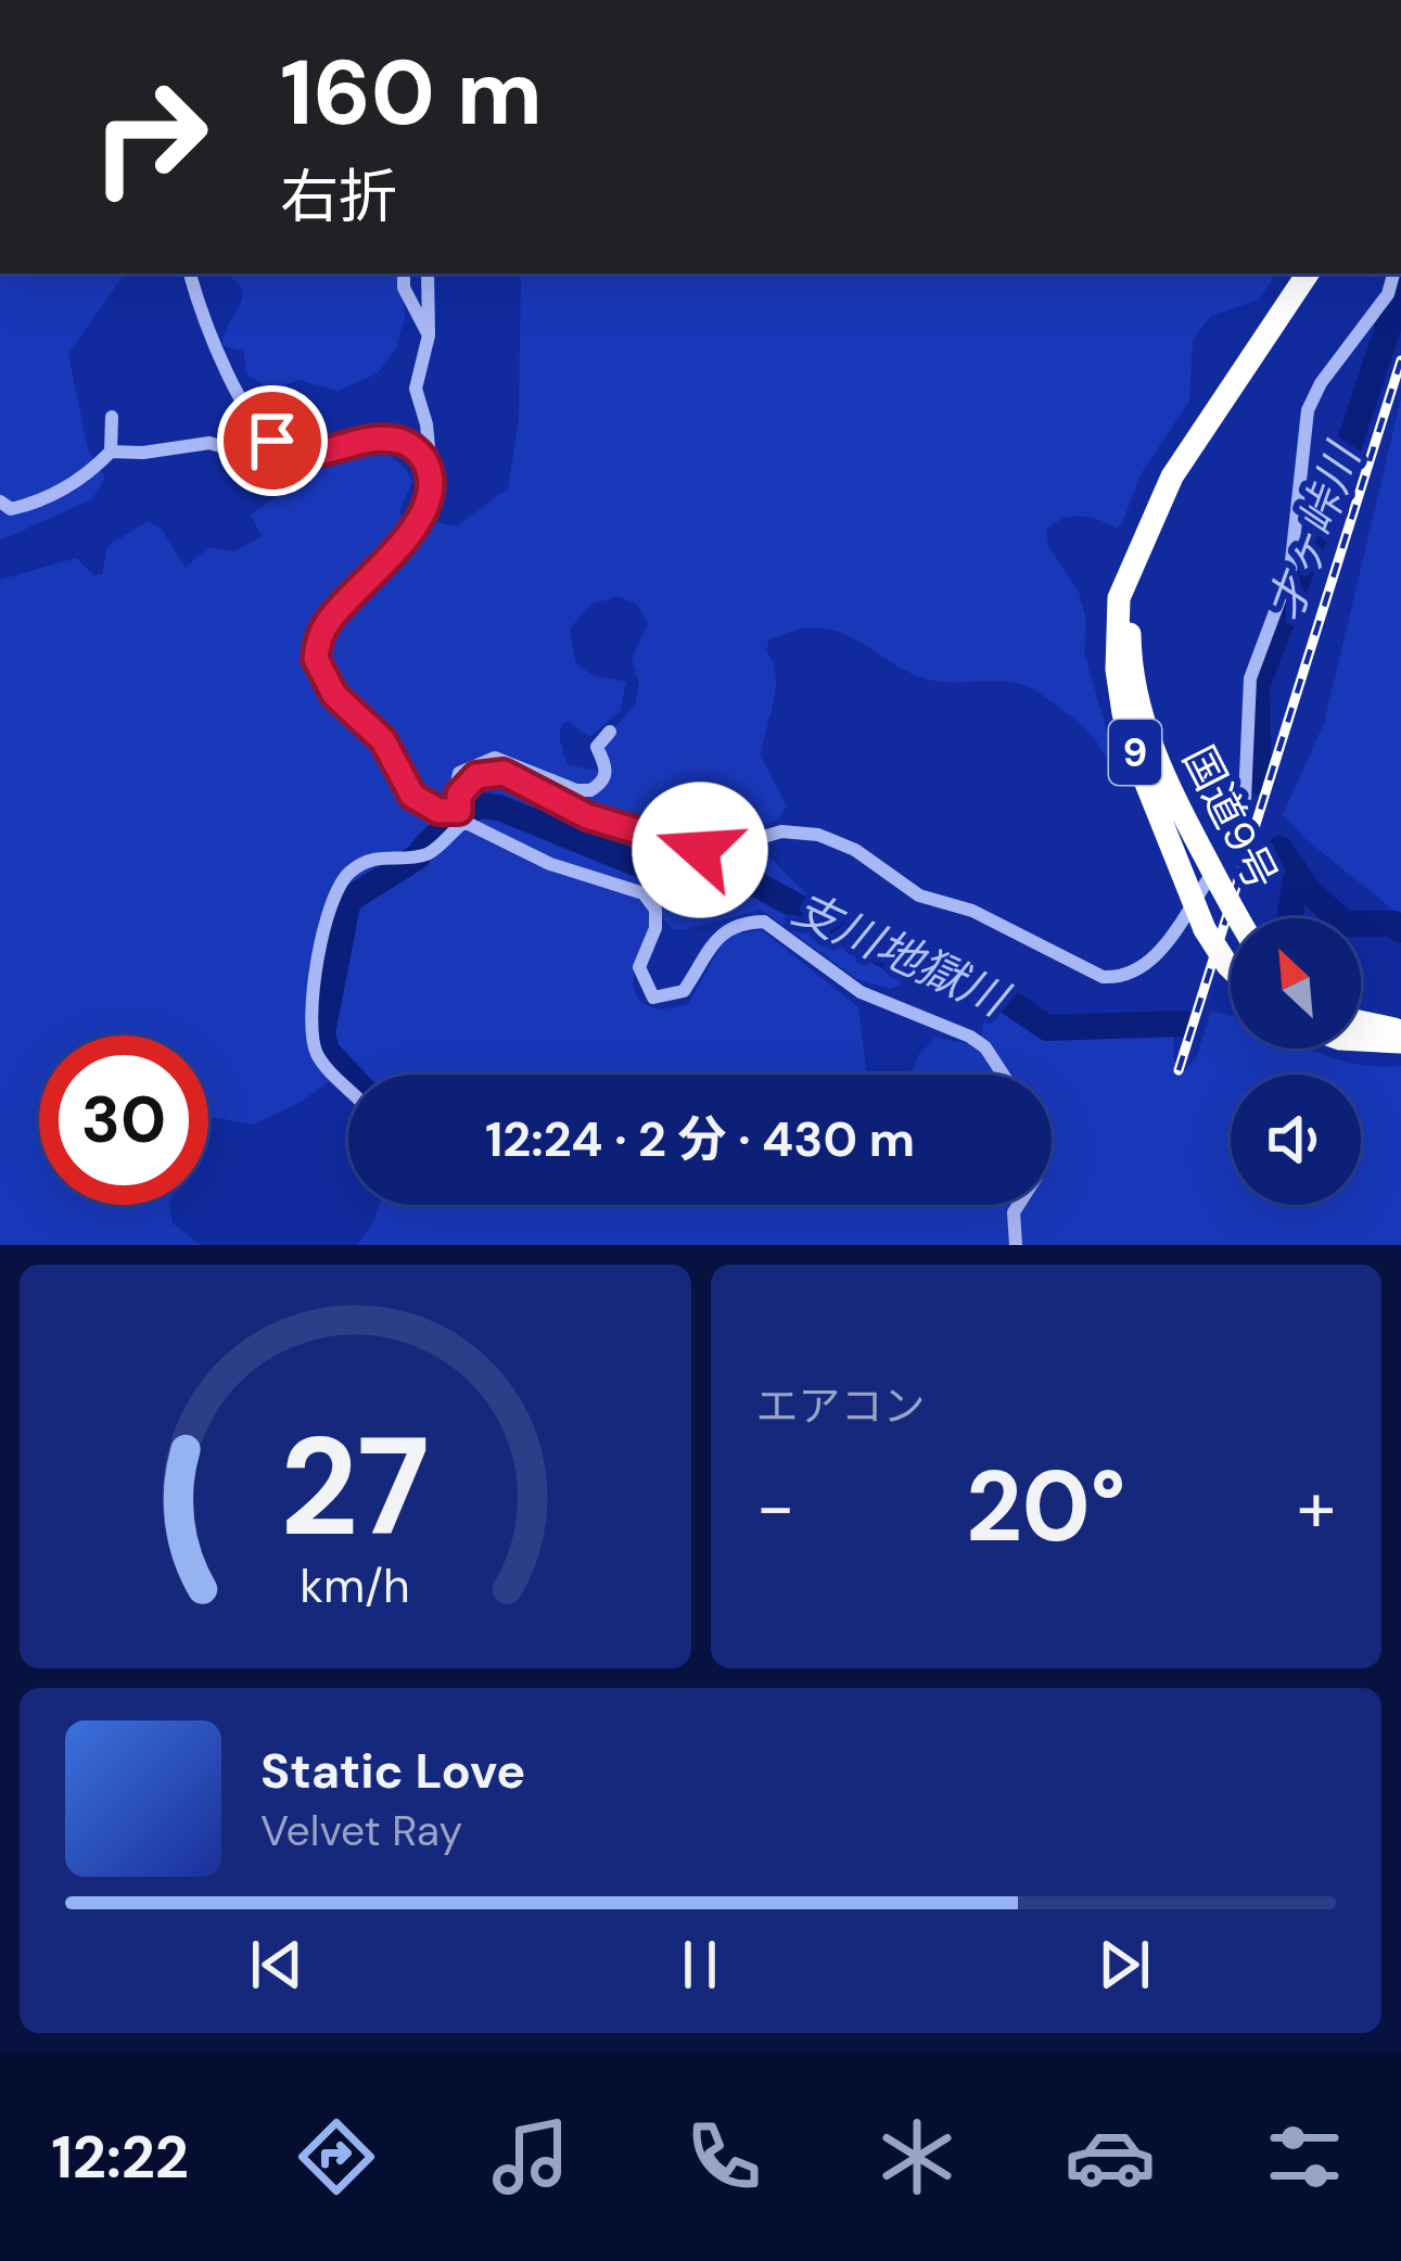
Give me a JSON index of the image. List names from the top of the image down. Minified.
{"streets":{"highway":["9","国道9号"]},"water":["才ヶ峠川","支川地獄川"],"north":"top left","page":{"turn":["160 m","右折"],"limit":"30","trip":"12:24 · 2 分 · 430 m","tile":"エアコン","heat":["−","20°","+"],"song":["Static Love","Velvet Ray"],"tabs":"12:22","gauge":["27","km/h"]}}
